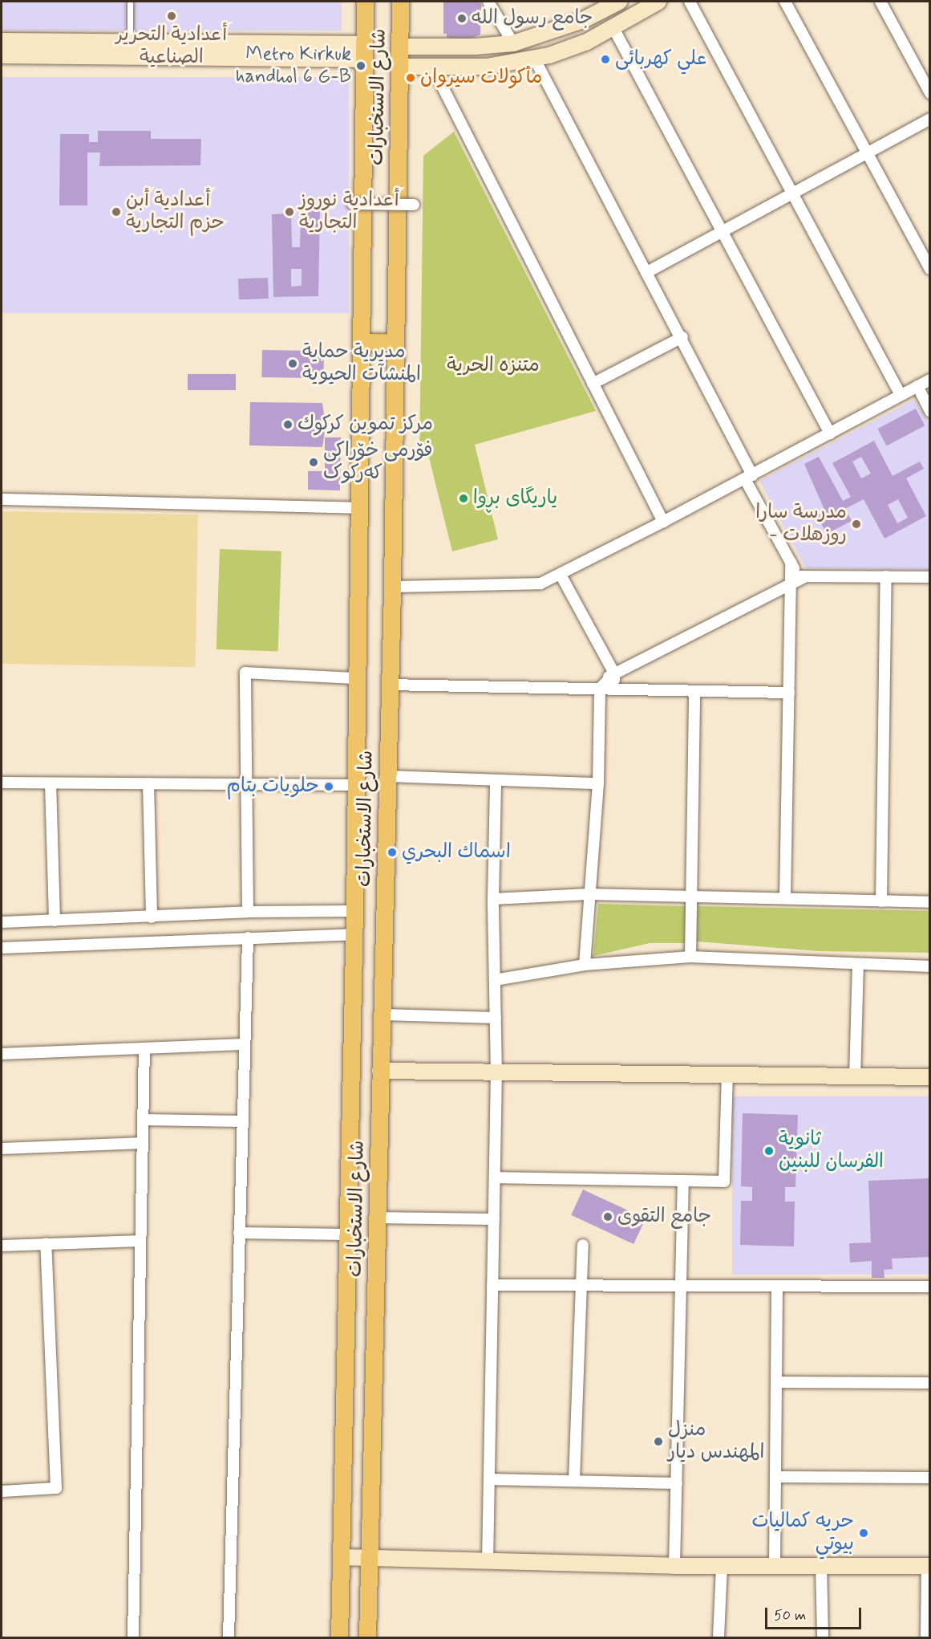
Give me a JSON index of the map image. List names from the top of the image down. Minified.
{"streets":{"main road":["شارع الاستخبارات"]},"parks":["متنزه الحرية"],"places":["أعدادية التحرير الصناعية","جامع رسول الله","علي كهربائى","Metro Kirkuk handhol 6 G-B","مأكولات سيروان","أعدادية أبن حزم التجارية","أعدادية نوروز التجارية","مديرية حماية المنشآت الحيوية","مركز تموين كركوك","فۆرمی خۆراکی کەرکوک","یاریگای بڕوا","مدرسة سارا - روزهلات","حلويات بتام","اسماك البحري","ثانوية الفرسان للبنين","جامع التقوى","منزل المهندس ديار","حريه كماليات بيوتي"],"scale_bar":"50 m"}
